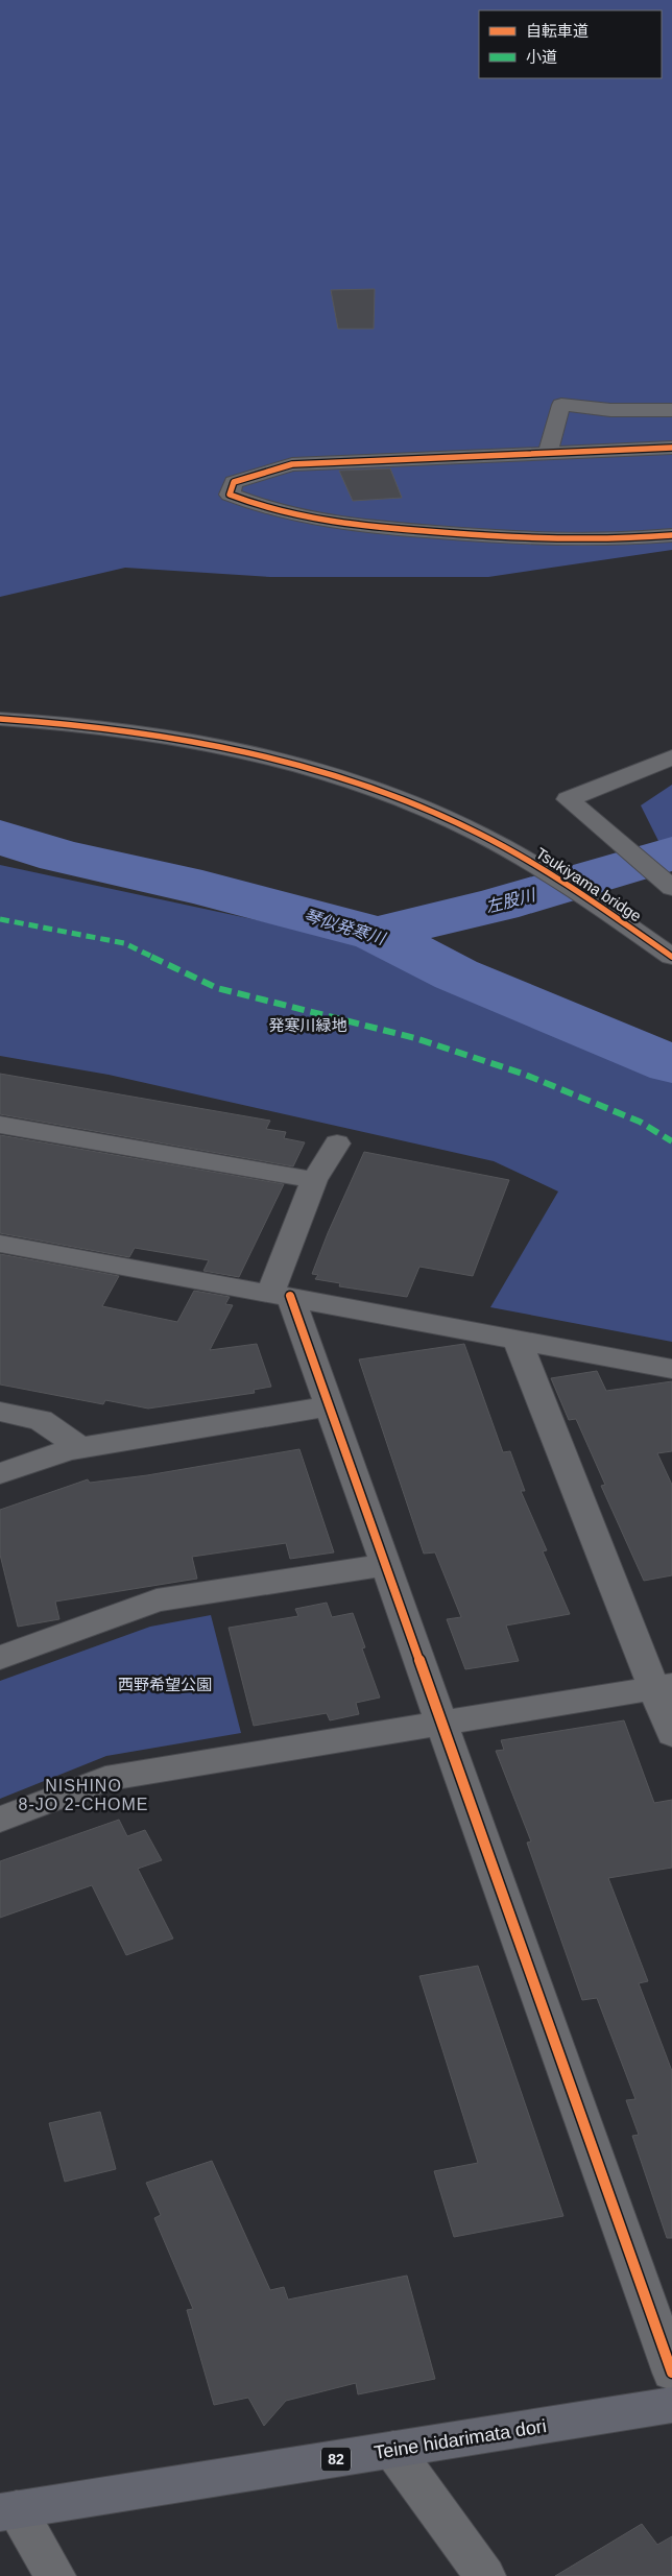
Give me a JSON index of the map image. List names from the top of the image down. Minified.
{"streets":{"main road":["Teine hidarimata dori","82"],"street":["Tsukiyama bridge"]},"districts":["NISHINO 8-JO 2-CHOME"],"water":["左股川","琴似発寒川"],"parks":["発寒川緑地","西野希望公園"],"legend":["自転車道","小道"]}
